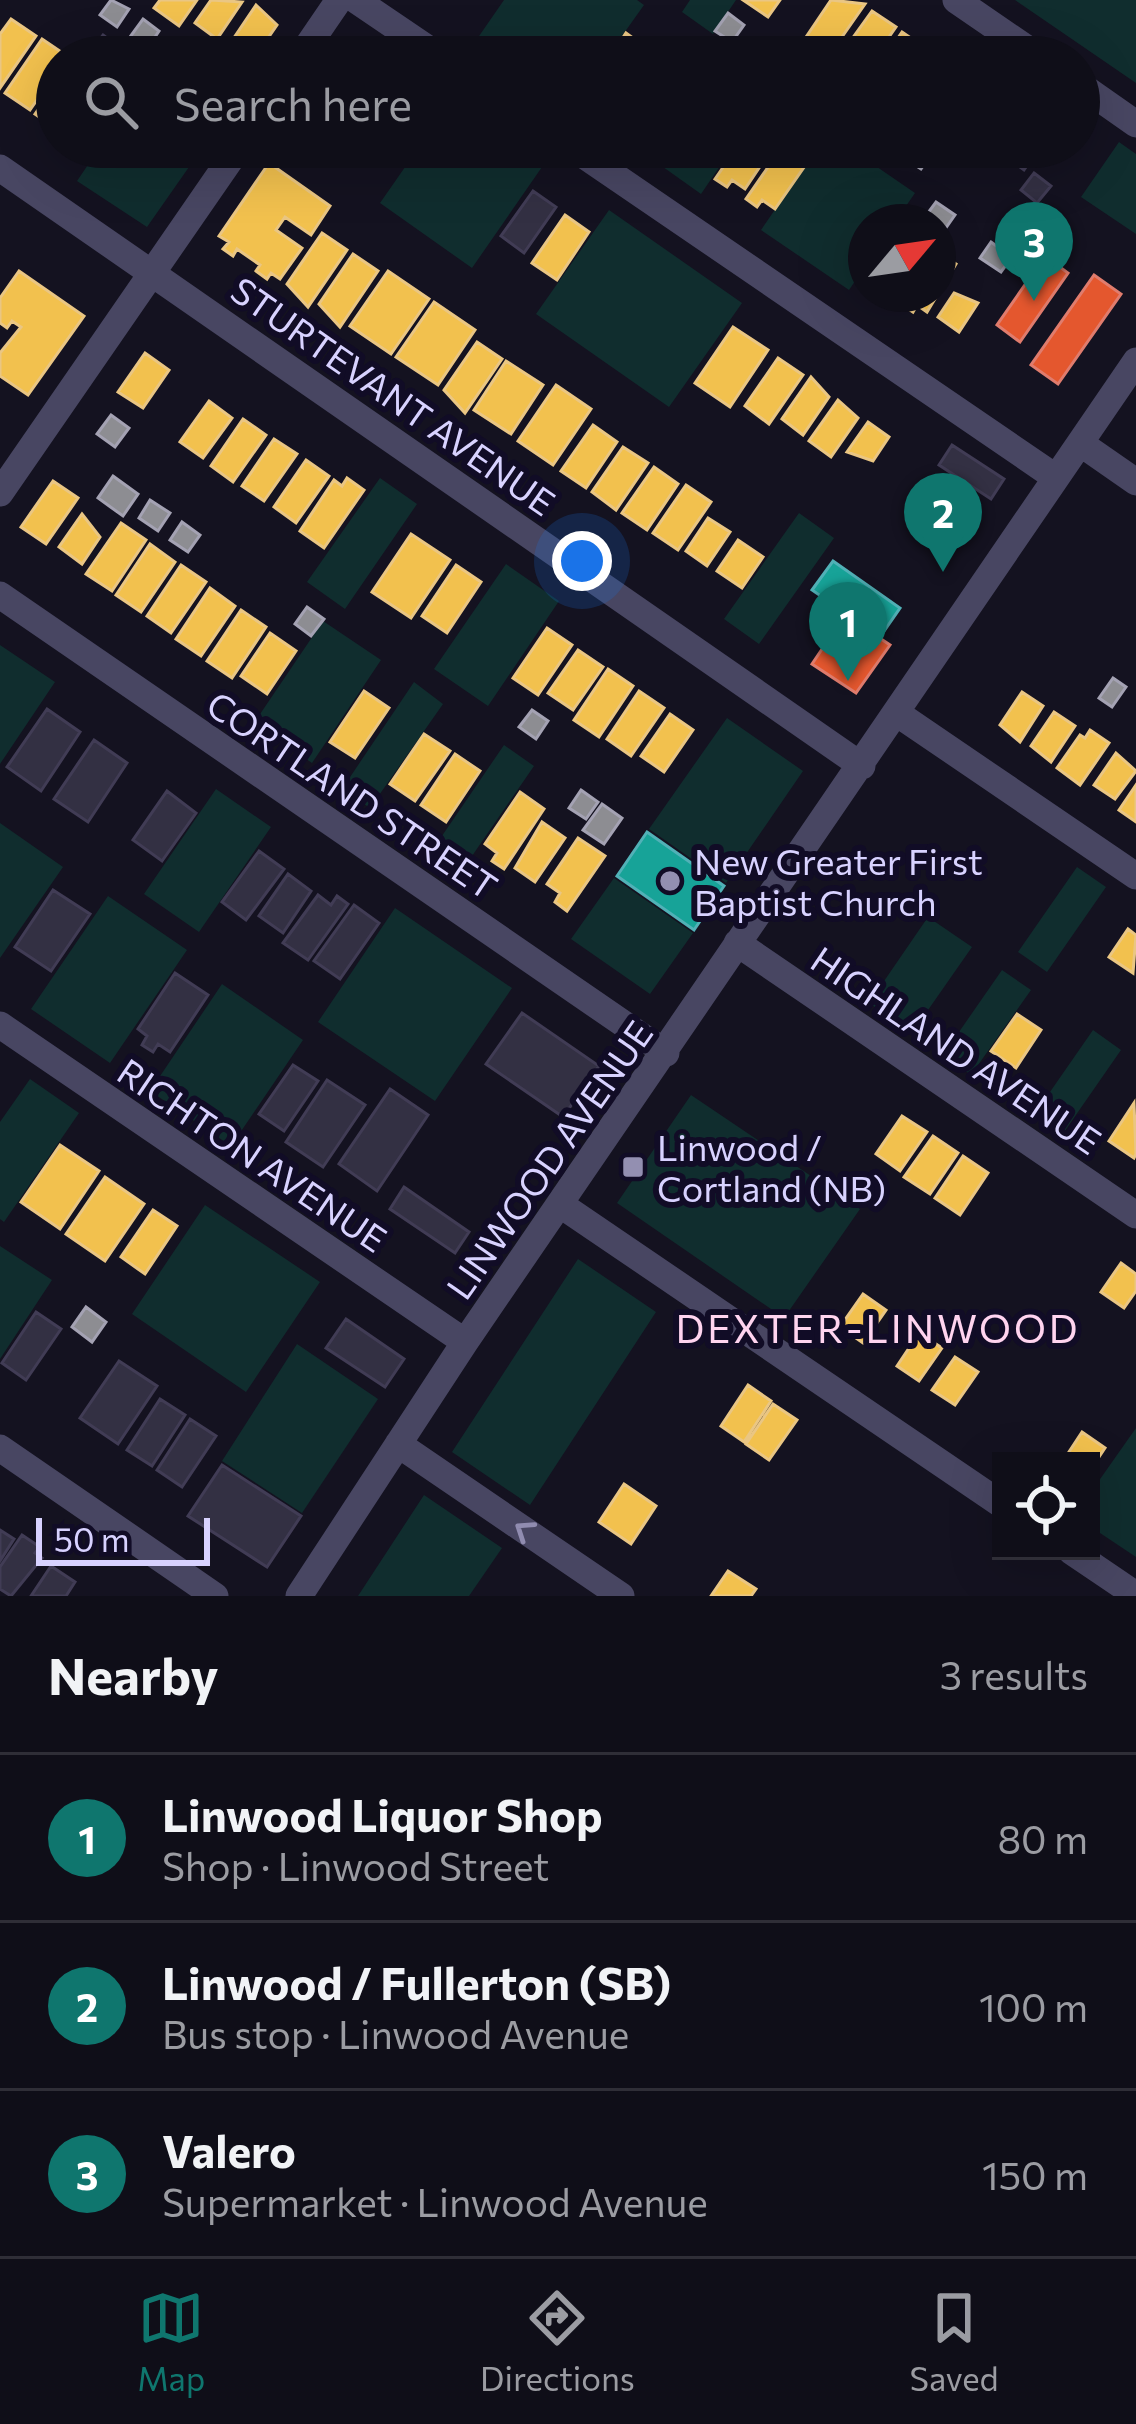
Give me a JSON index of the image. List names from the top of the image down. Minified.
{"streets":{"street":["STURTEVANT AVENUE","CORTLAND STREET","HIGHLAND AVENUE","RICHTON AVENUE","LINWOOD AVENUE"]},"crossings":[["STURTEVANT AVENUE","LINWOOD AVENUE"],["CORTLAND STREET","LINWOOD AVENUE"],["HIGHLAND AVENUE","LINWOOD AVENUE"],["RICHTON AVENUE","LINWOOD AVENUE"]],"districts":["DEXTER-LINWOOD"],"places":{"other":["New Greater First Baptist Church"],"transit":["Linwood / Cortland (NB)"]},"scale_bar":"50 m","north":"top right","page":{"search":"Search here","pins":["3","2","1"],"scale":"50 m","heading":["Nearby","3 results"],"list":[{"mark":"1","name":"Linwood Liquor Shop","note":"Shop · Linwood Street","value":"80 m"},{"mark":"2","name":"Linwood / Fullerton (SB)","note":"Bus stop · Linwood Avenue","value":"100 m"},{"mark":"3","name":"Valero","note":"Supermarket · Linwood Avenue","value":"150 m"}],"nav":["Map","Directions","Saved"]}}
